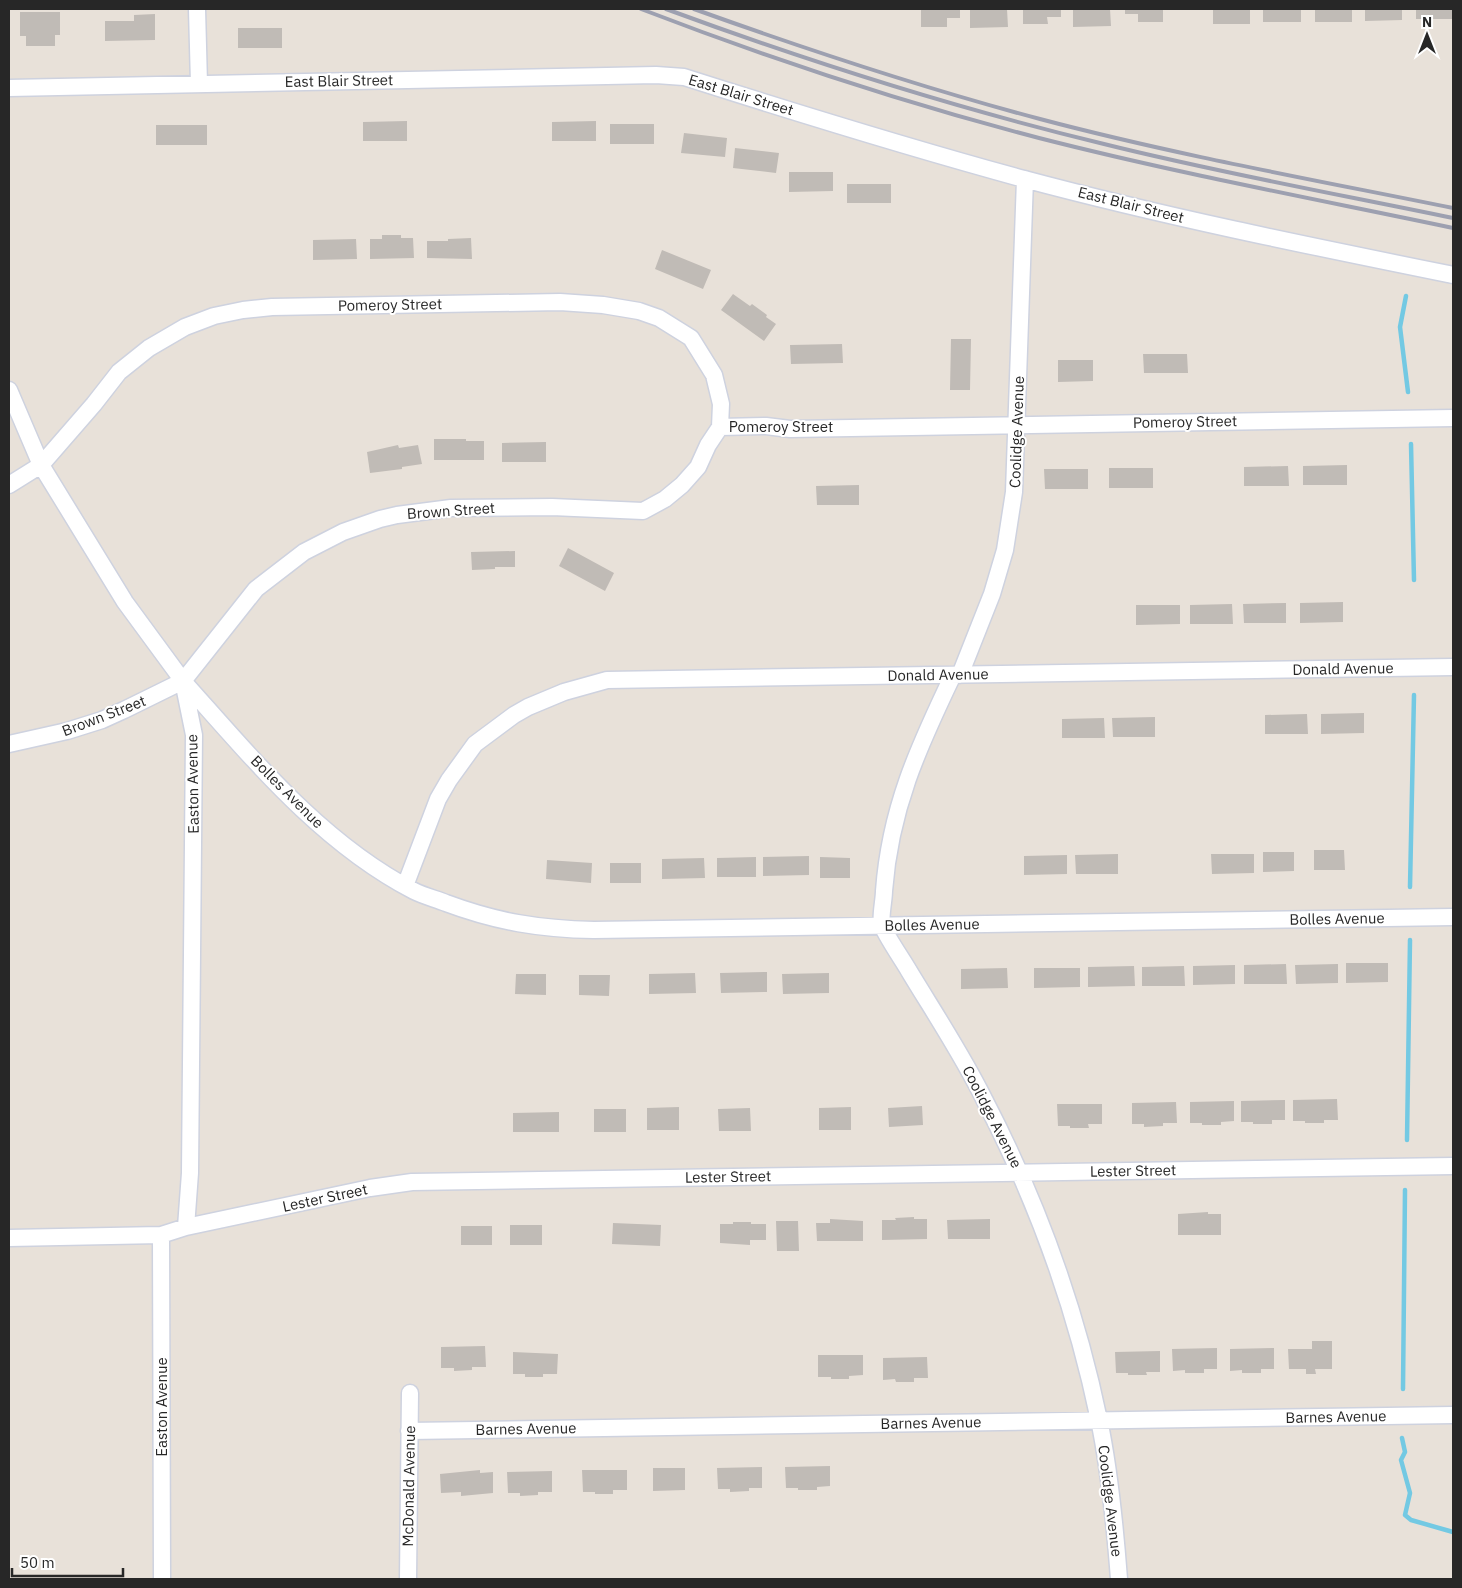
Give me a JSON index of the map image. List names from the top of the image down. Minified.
{"streets":{"street":["East Blair Street","Pomeroy Street","Coolidge Avenue","Brown Street","Donald Avenue","Easton Avenue","Bolles Avenue","Lester Street","Barnes Avenue","McDonald Avenue"]},"crossings":[["East Blair Street","Coolidge Avenue"],["Pomeroy Street","Coolidge Avenue"],["Pomeroy Street","Brown Street"],["Pomeroy Street","Easton Avenue"],["Coolidge Avenue","Donald Avenue"],["Coolidge Avenue","Bolles Avenue"],["Coolidge Avenue","Lester Street"],["Coolidge Avenue","Barnes Avenue"],["Brown Street","Easton Avenue"],["Brown Street","Bolles Avenue"],["Donald Avenue","Bolles Avenue"],["Easton Avenue","Bolles Avenue"],["Easton Avenue","Lester Street"],["Barnes Avenue","McDonald Avenue"]],"scale_bar":"50 m","north":"top"}
